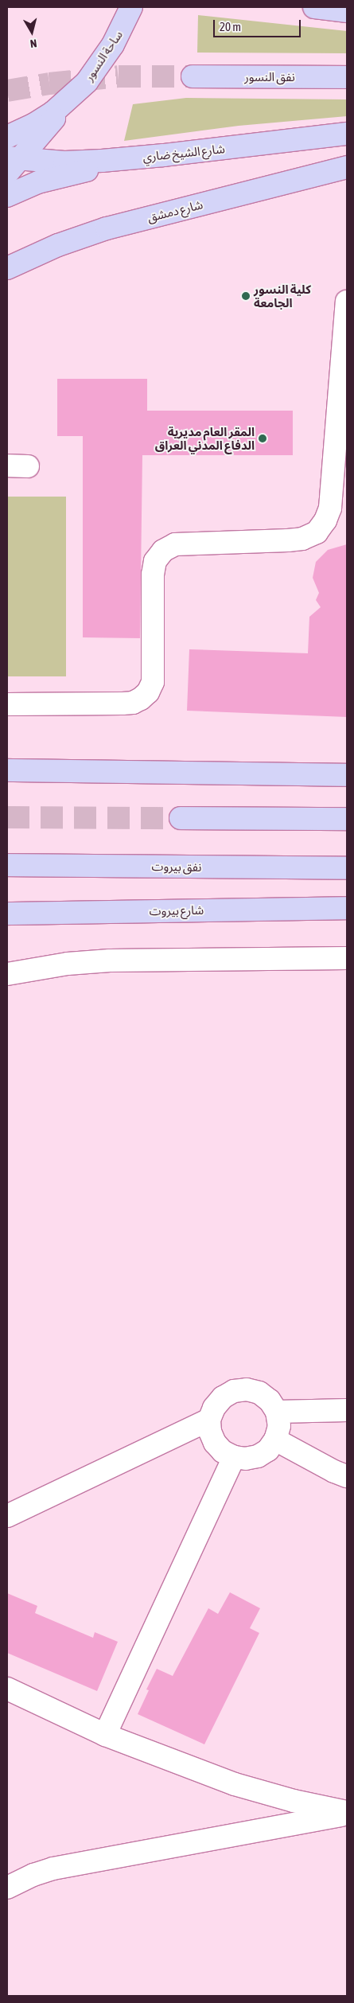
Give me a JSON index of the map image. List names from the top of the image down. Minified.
{"streets":{"main road":["ساحة النسور","نفق النسور","شارع الشيخ ضاري","شارع دمشق","نفق بيروت","شارع بيروت"]},"crossings":[["ساحة النسور","شارع الشيخ ضاري"]],"places":["كلية النسور الجامعة","المقر العام مديرية الدفاع المدني العراق"],"scale_bar":"20 m","north":"bottom"}
